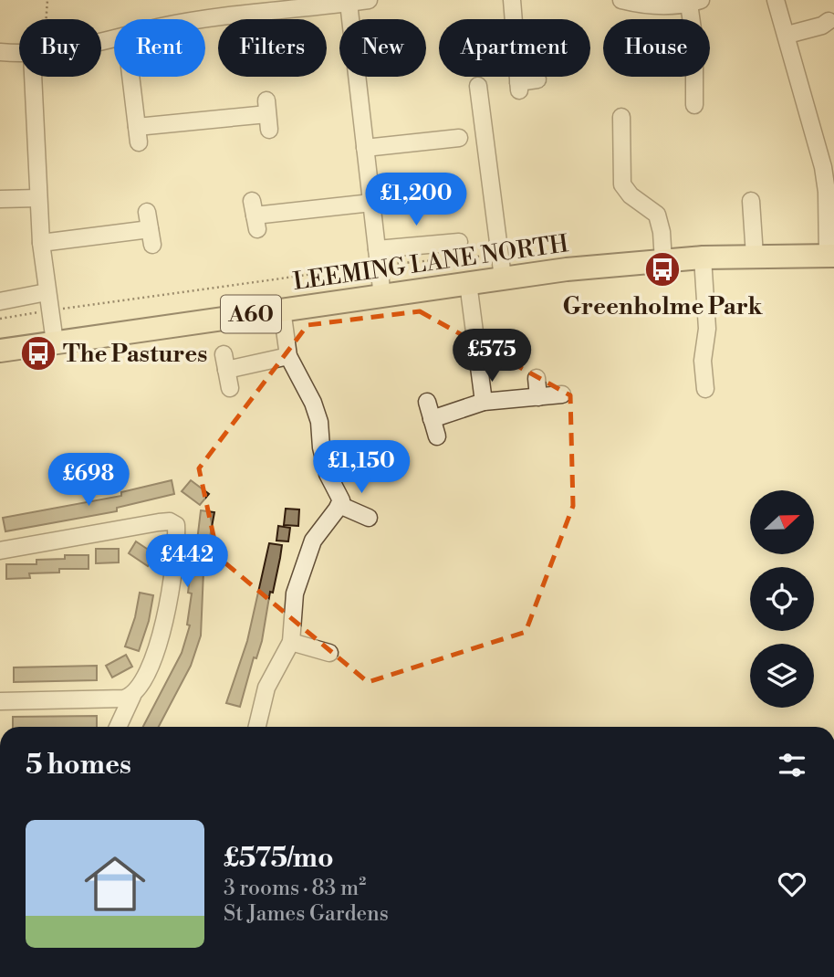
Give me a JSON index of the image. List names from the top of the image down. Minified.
{"streets":{"highway":["LEEMING LANE NORTH","A60"]},"places":{"bus stop":["Greenholme Park","The Pastures"]},"north":"right","page":{"chip":["Buy","Rent","Filters","New","Apartment","House"],"price":["£1,200","£575","£1,150","£698","£442"],"heading":"5 homes","list":[{"name":"£575/mo","note":"3 rooms · 83 m² · St James Gardens"}]}}
